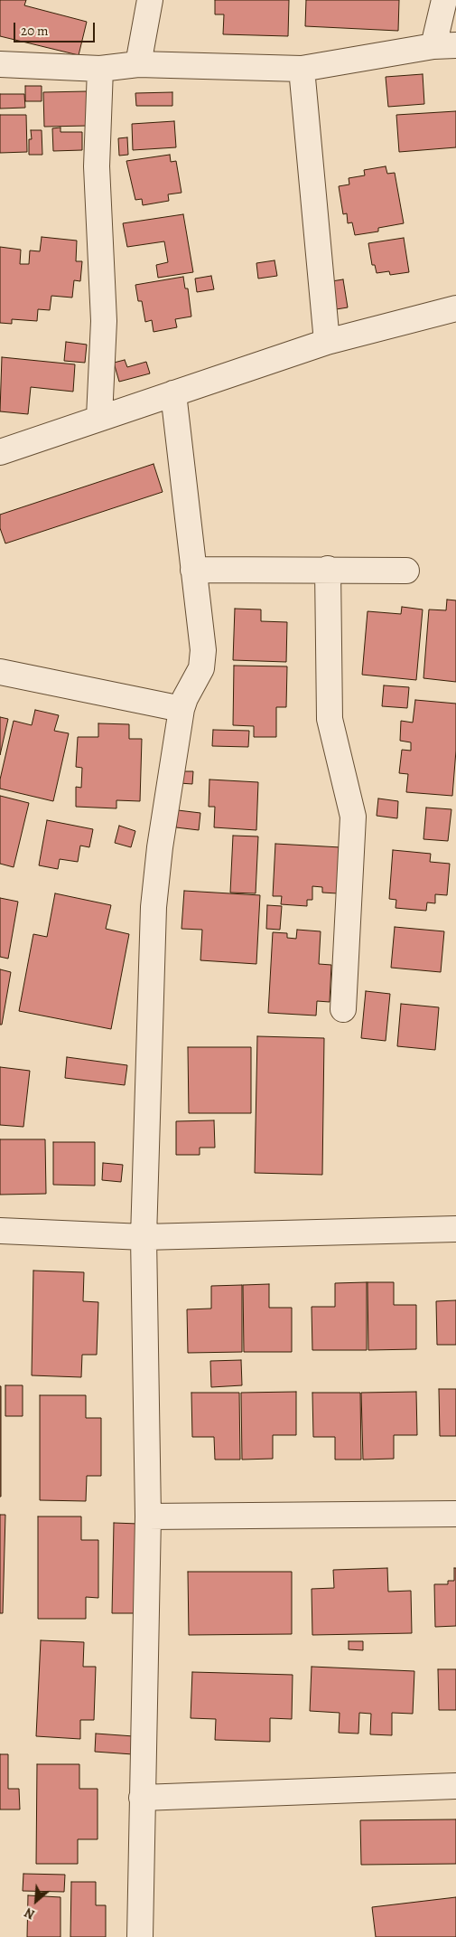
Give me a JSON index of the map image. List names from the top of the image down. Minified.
{"scale_bar":"20 m","north":"bottom left"}
